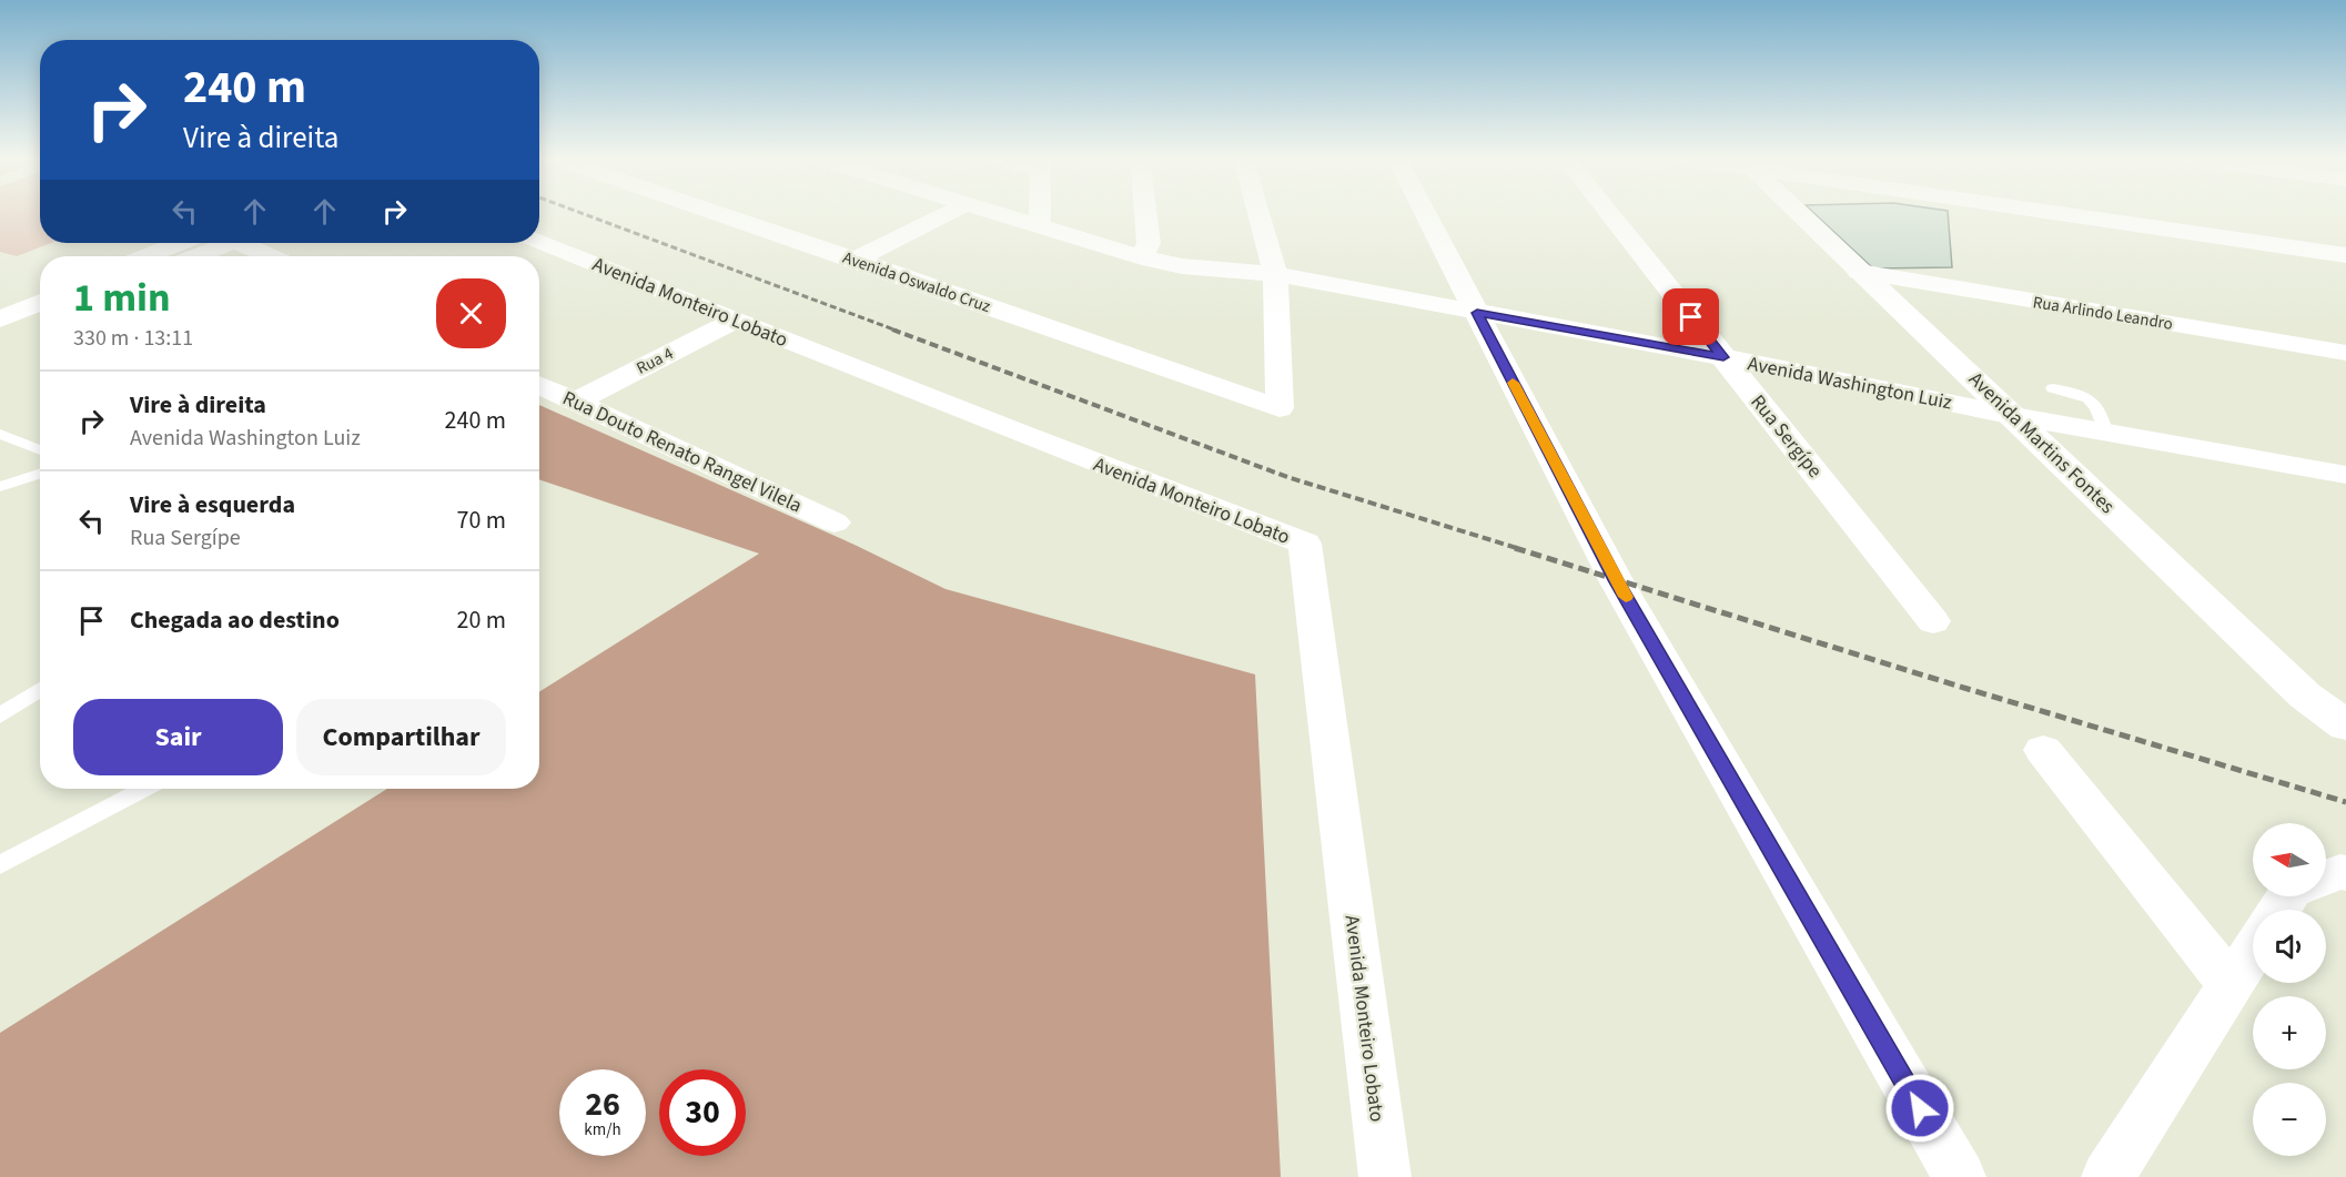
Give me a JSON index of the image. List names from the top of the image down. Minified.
{"streets":{"street":["Avenida Oswaldo Cruz","Avenida Monteiro Lobato","Rua Arlindo Leandro","Rua 4","Avenida Washington Luiz","Rua Sergípe","Avenida Martins Fontes","Rua Douto Renato Rangel Vilela"]},"crossings":[["Avenida Oswaldo Cruz","Avenida Washington Luiz"],["Avenida Monteiro Lobato","Rua 4"],["Rua Arlindo Leandro","Avenida Martins Fontes"],["Rua 4","Rua Douto Renato Rangel Vilela"],["Avenida Washington Luiz","Rua Sergípe"],["Avenida Washington Luiz","Avenida Martins Fontes"]],"north":"left","page":{"turn":["240 m","Vire à direita"],"heading":["1 min","330 m · 13:11"],"list":[{"name":"Vire à direita","note":"Avenida Washington Luiz","value":"240 m"},{"name":"Vire à esquerda","note":"Rua Sergípe","value":"70 m"},{"name":"Chegada ao destino","value":"20 m"}],"buttons":["Sair","Compartilhar"],"map_buttons":["+","−"],"speed":"26 km/h","limit":"30"}}
